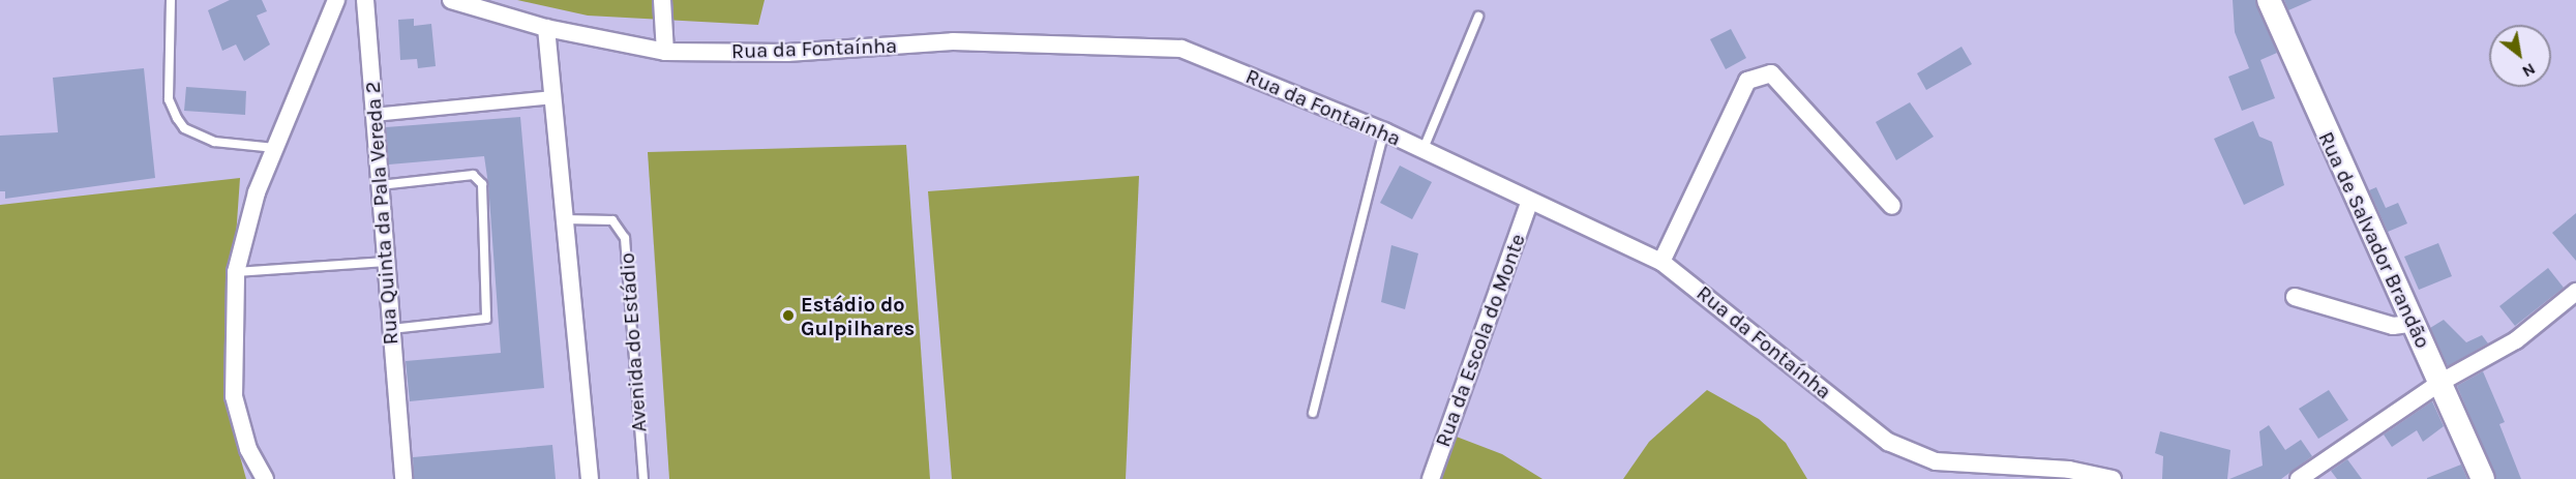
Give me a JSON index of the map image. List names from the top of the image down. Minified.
{"streets":{"main road":["Rua de Salvador Brandão"],"street":["Rua da Fontaínha","Rua Quinta da Pala Vereda 2","Rua da Escola do Monte"],"lane":["Avenida do Estádio"]},"crossings":[["Rua da Fontaínha","Rua da Escola do Monte"]],"places":["Estádio do Gulpilhares"],"north":"bottom right"}
